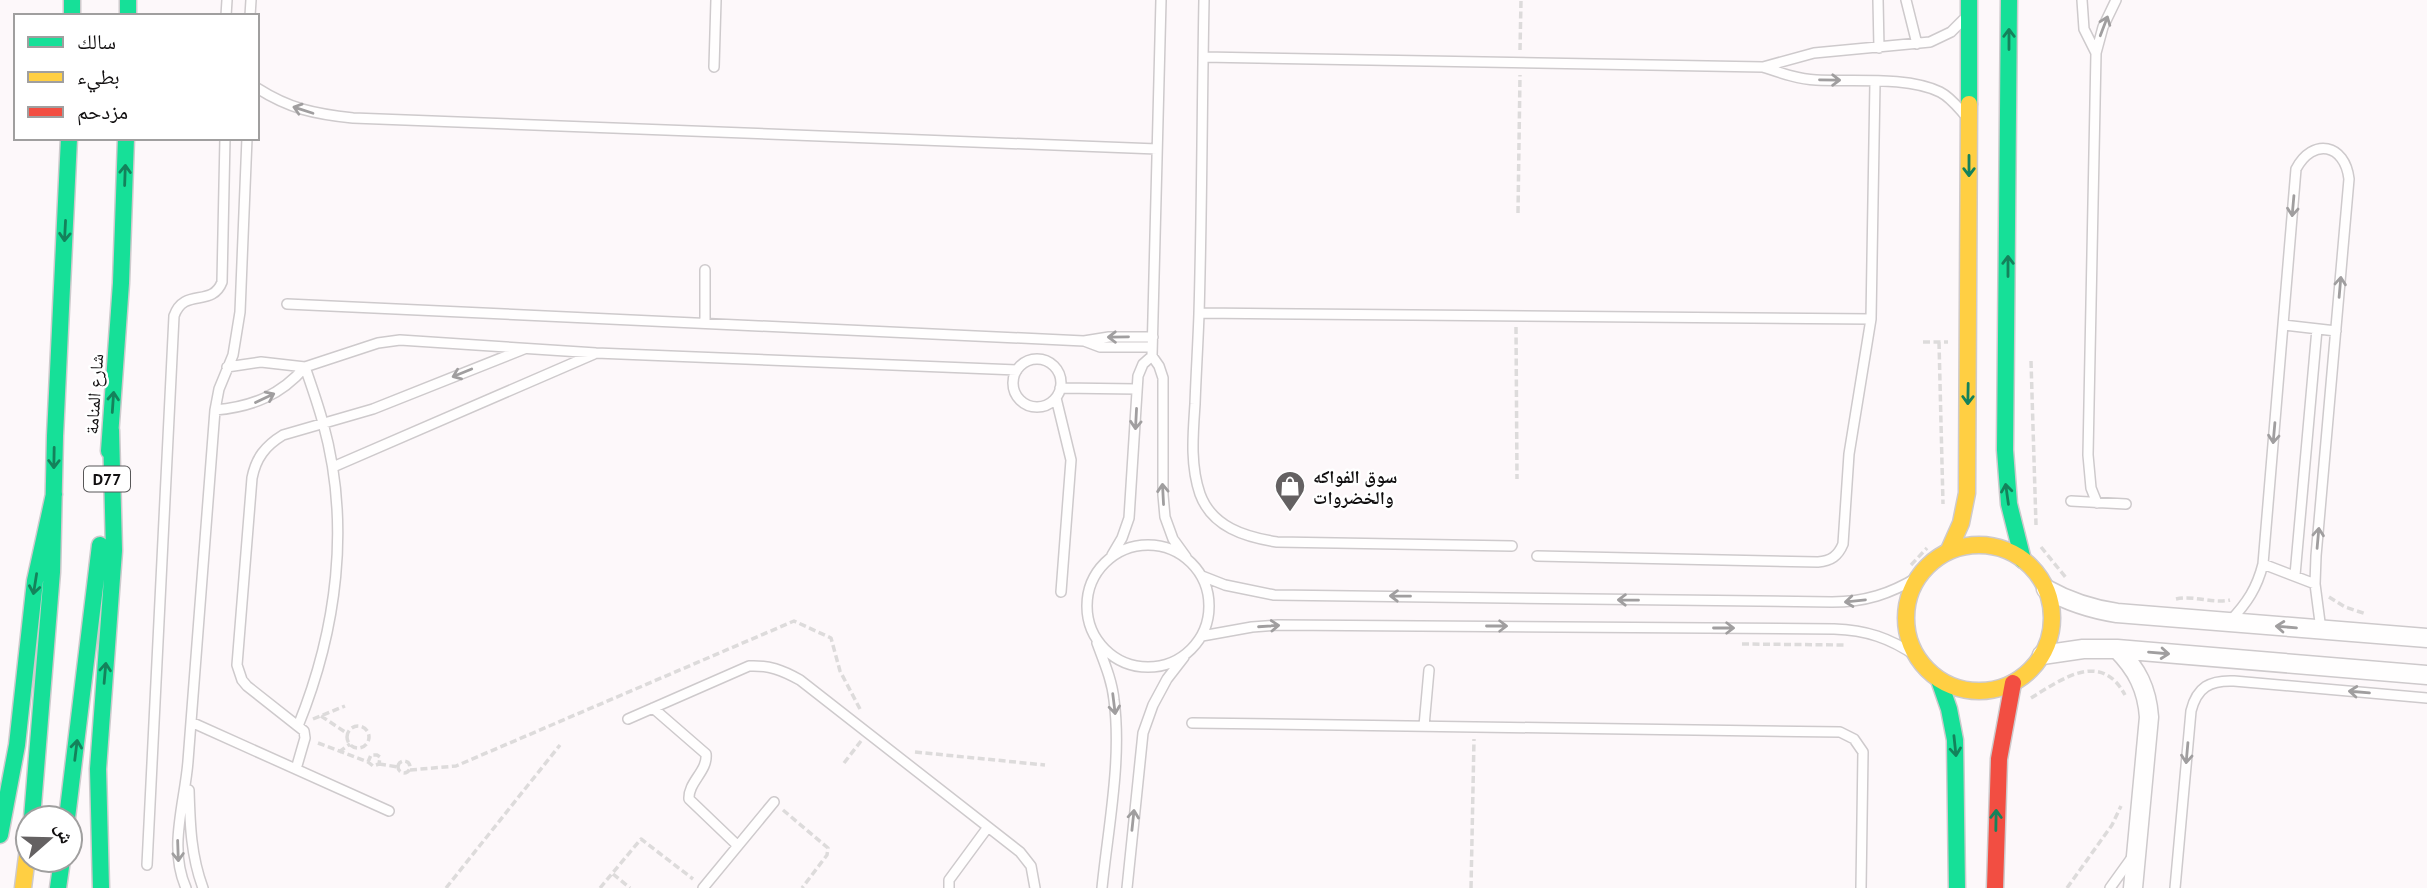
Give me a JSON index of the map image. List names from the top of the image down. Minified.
{"streets":{"main road":["شارع المنامة","D77"]},"places":{"shop":["سوق الفواكه والخضروات"]},"legend":["سالك","بطيء","مزدحم"],"north":"right"}
